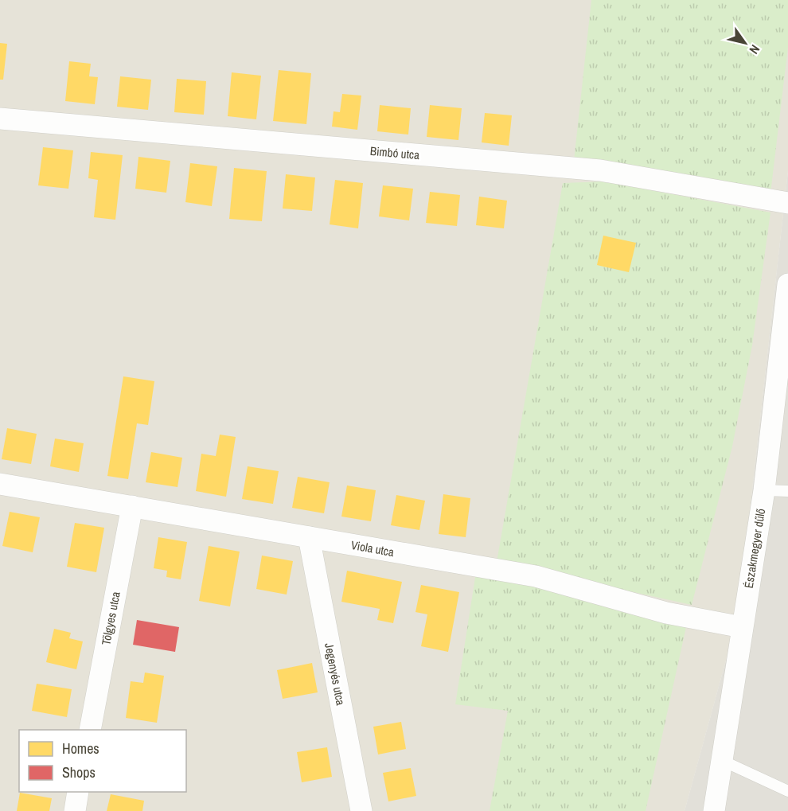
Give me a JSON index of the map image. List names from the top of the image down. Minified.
{"streets":{"street":["Bimbó utca","Viola utca","Északmegyer dűlő","Tölgyes utca","Jegenyés utca"]},"crossings":[["Viola utca","Északmegyer dűlő"],["Viola utca","Tölgyes utca"],["Viola utca","Jegenyés utca"]],"legend":["Homes","Shops"],"north":"bottom right"}
